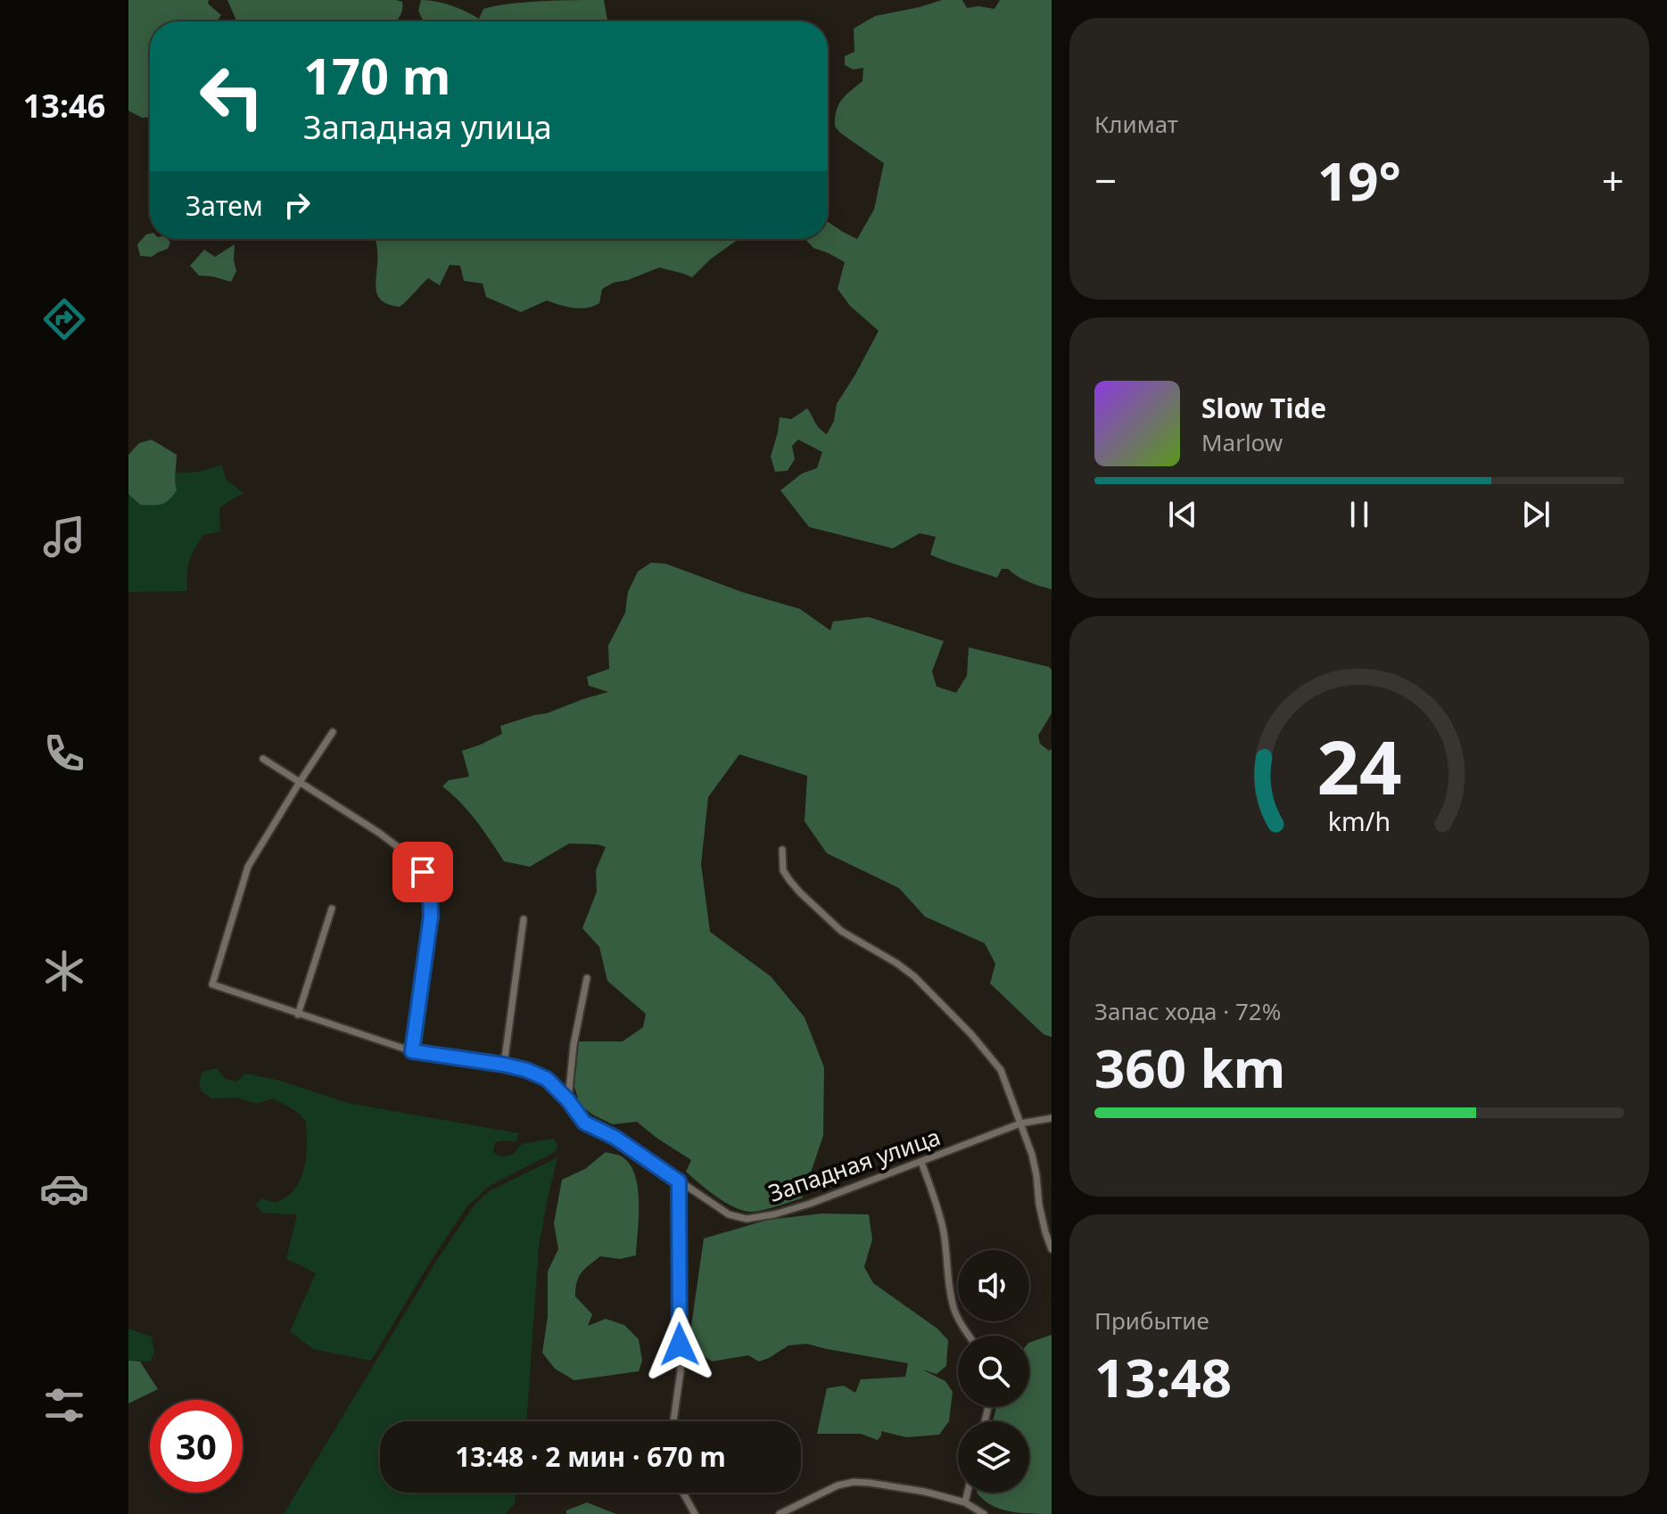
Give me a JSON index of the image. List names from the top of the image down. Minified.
{"streets":{"street":["Западная улица"]},"page":{"tabs":"13:46","tile":["Климат",["Запас хода · 72%","360 km"],["Прибытие","13:48"]],"turn":["170 m","Западная улица"],"heat":["−","19°","+"],"then":"Затем","song":["Slow Tide","Marlow"],"limit":"30","trip":"13:48 · 2 мин · 670 m","gauge":["24","km/h"]}}
